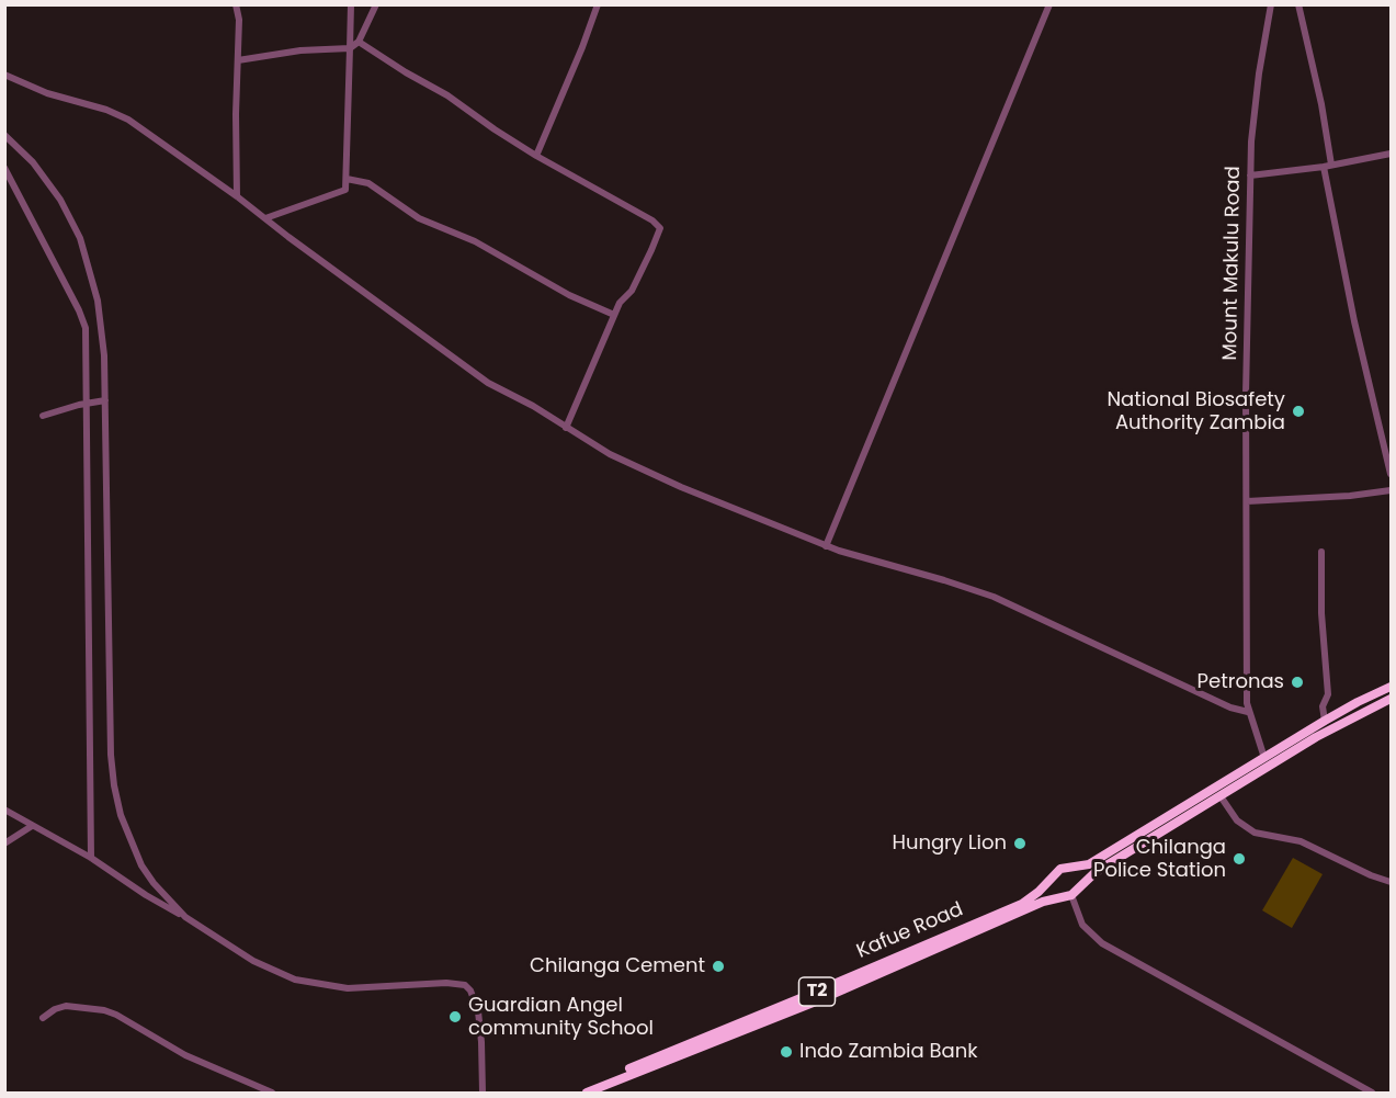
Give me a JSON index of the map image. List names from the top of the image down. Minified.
{"streets":{"highway":["Kafue Road","T2"],"street":["Mount Makulu Road"]},"places":["National Biosafety Authority Zambia","Petronas","Hungry Lion","Chilanga Police Station","Chilanga Cement","Guardian Angel community School","Indo Zambia Bank"]}
